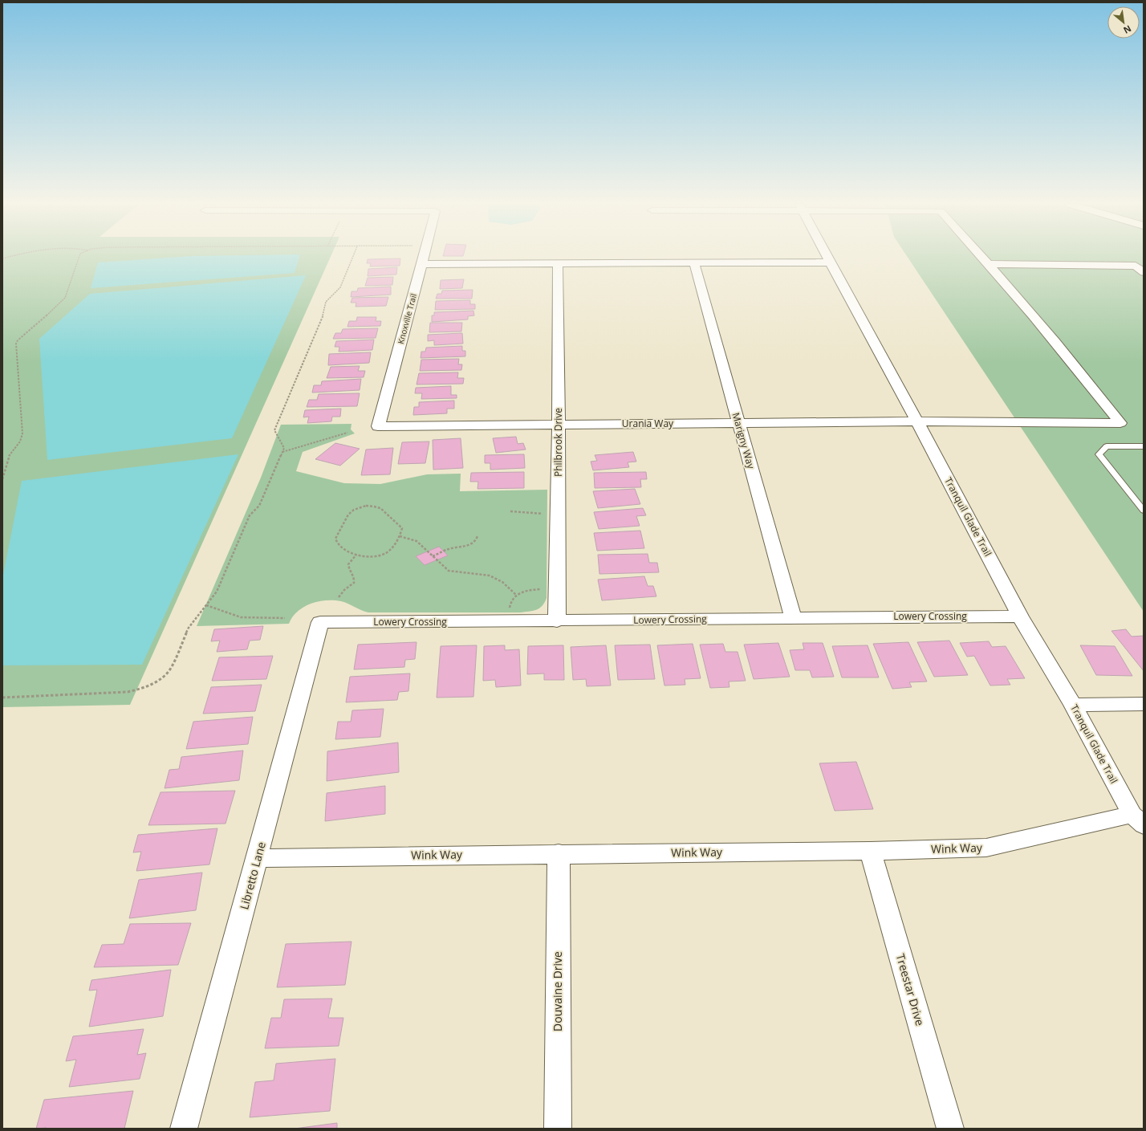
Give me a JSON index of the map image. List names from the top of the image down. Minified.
{"streets":{"street":["Knoxville Trail","Urania Way","Marigny Way","Philbrook Drive","Tranquil Glade Trail","Lowery Crossing","Wink Way","Libretto Lane","Treestar Drive","Douvaine Drive"]},"crossings":[["Knoxville Trail","Urania Way"],["Urania Way","Marigny Way"],["Urania Way","Philbrook Drive"],["Urania Way","Tranquil Glade Trail"],["Marigny Way","Lowery Crossing"],["Philbrook Drive","Lowery Crossing"],["Tranquil Glade Trail","Lowery Crossing"],["Tranquil Glade Trail","Wink Way"],["Lowery Crossing","Libretto Lane"],["Wink Way","Libretto Lane"],["Wink Way","Treestar Drive"],["Wink Way","Douvaine Drive"]],"north":"bottom right"}
